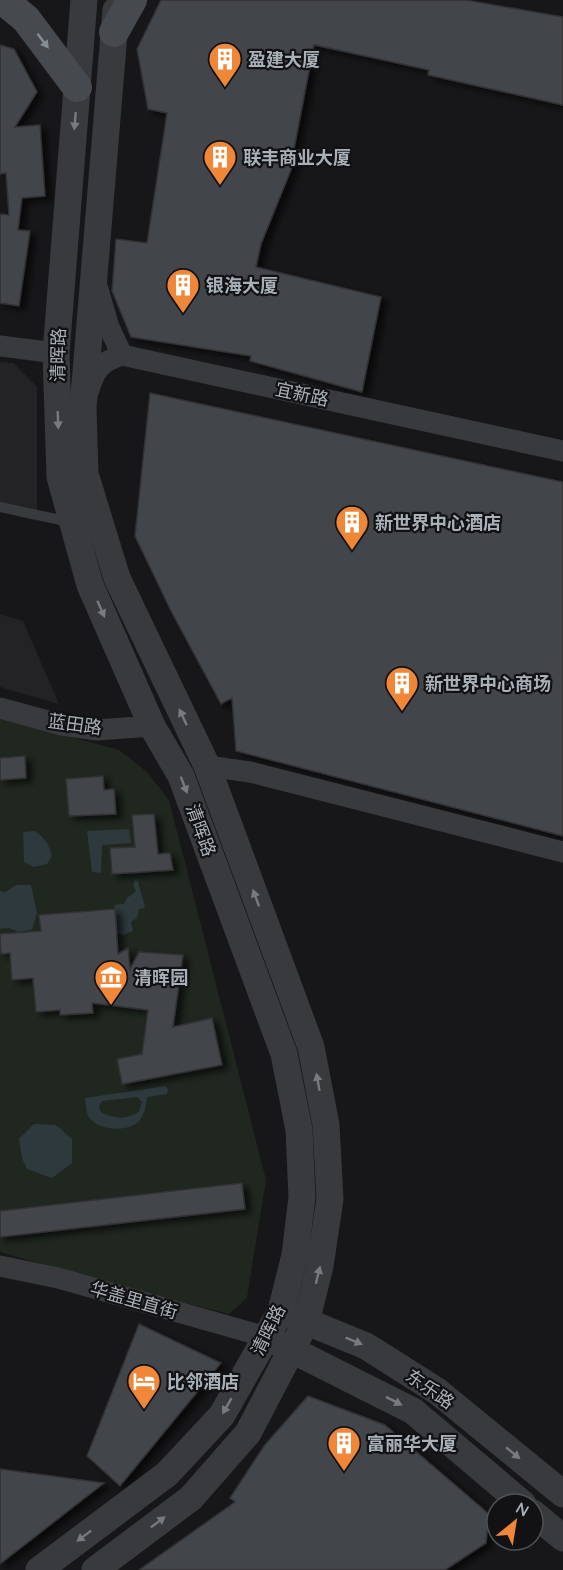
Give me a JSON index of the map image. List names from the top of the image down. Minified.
{"streets":{"street":["清晖路","宜新路","蓝田路","华盖里直街","东乐路"]},"crossings":[["清晖路","蓝田路"],["清晖路","华盖里直街"],["清晖路","东乐路"],["华盖里直街","东乐路"]],"one_way":["东乐路"],"places":{"building":["盈建大厦","联丰商业大厦","银海大厦","新世界中心酒店","新世界中心商场","富丽华大厦"],"museum":["清晖园"],"hotel":["比邻酒店"]},"north":"top right"}
